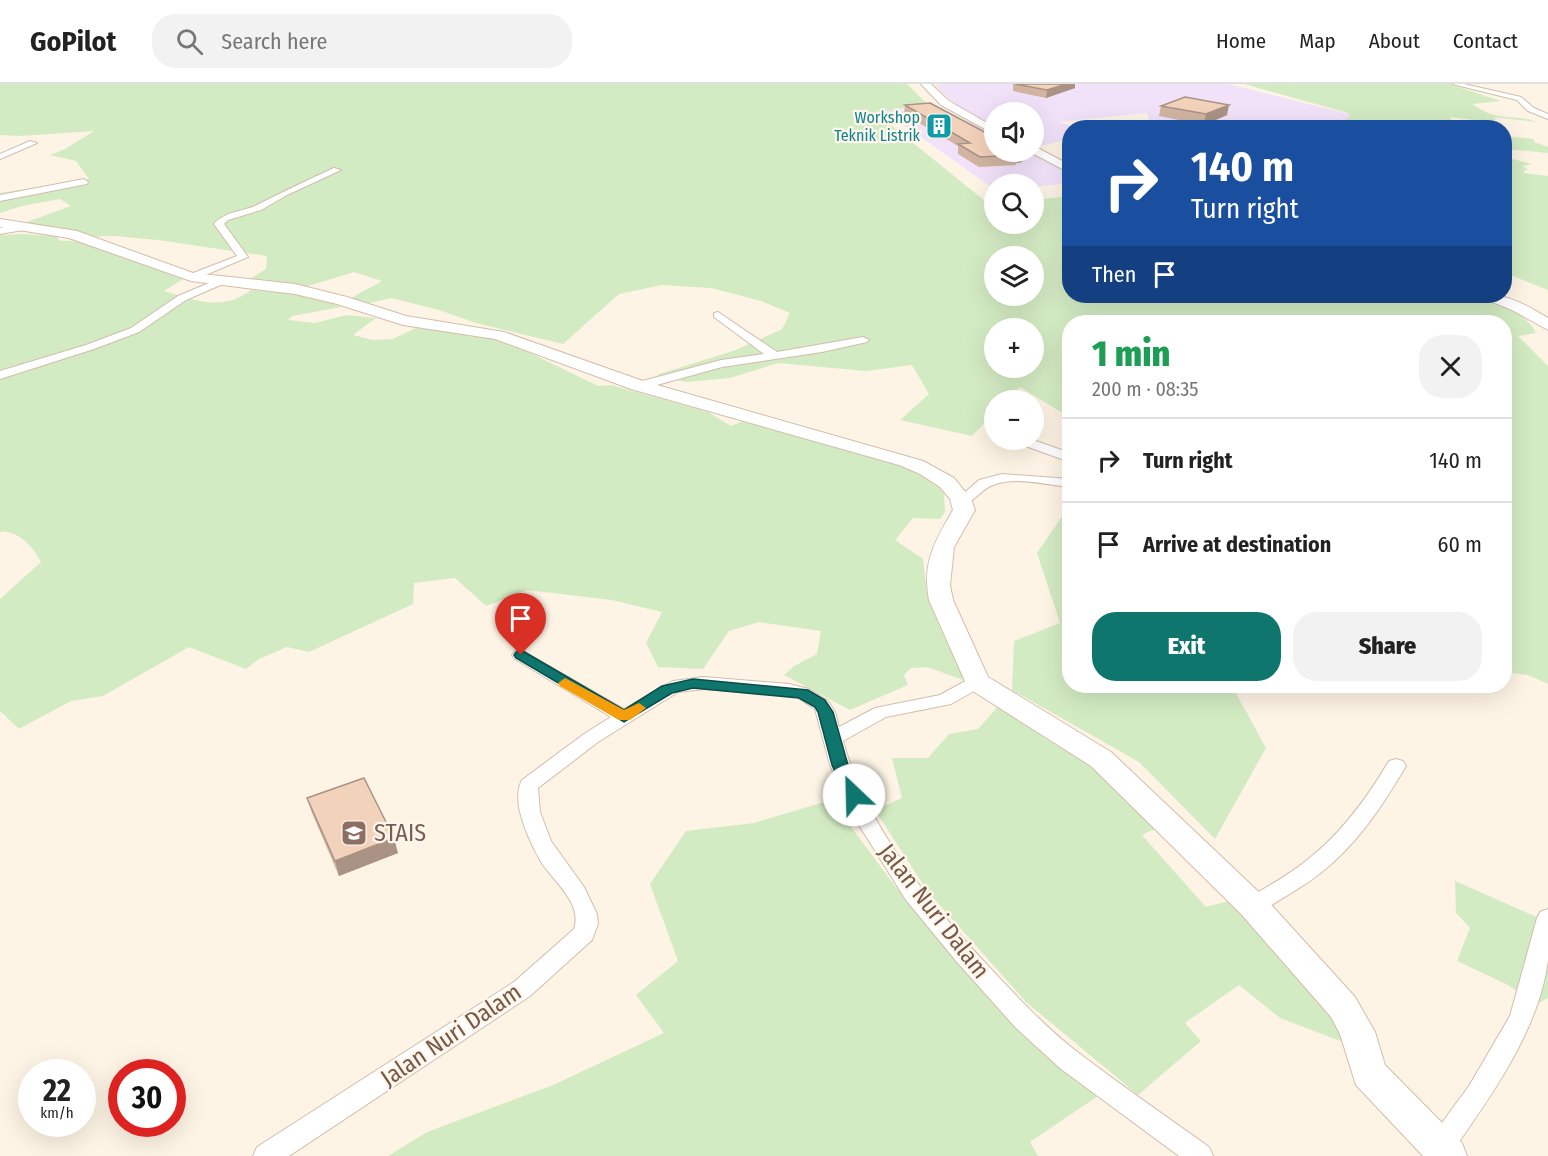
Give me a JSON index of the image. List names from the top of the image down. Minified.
{"streets":{"street":["Jalan Nuri Dalam"]},"places":{"building":["Workshop Teknik Listrik"],"school or university":["STAIS"]},"page":{"header":"GoPilot","search":"Search here","nav":["Home","Map","About","Contact"],"map_buttons":["+","−"],"turn":["140 m","Turn right"],"then":"Then","heading":["1 min","200 m · 08:35"],"list":[{"name":"Turn right","value":"140 m"},{"name":"Arrive at destination","value":"60 m"}],"buttons":["Exit","Share"],"speed":"22 km/h","limit":"30"}}
